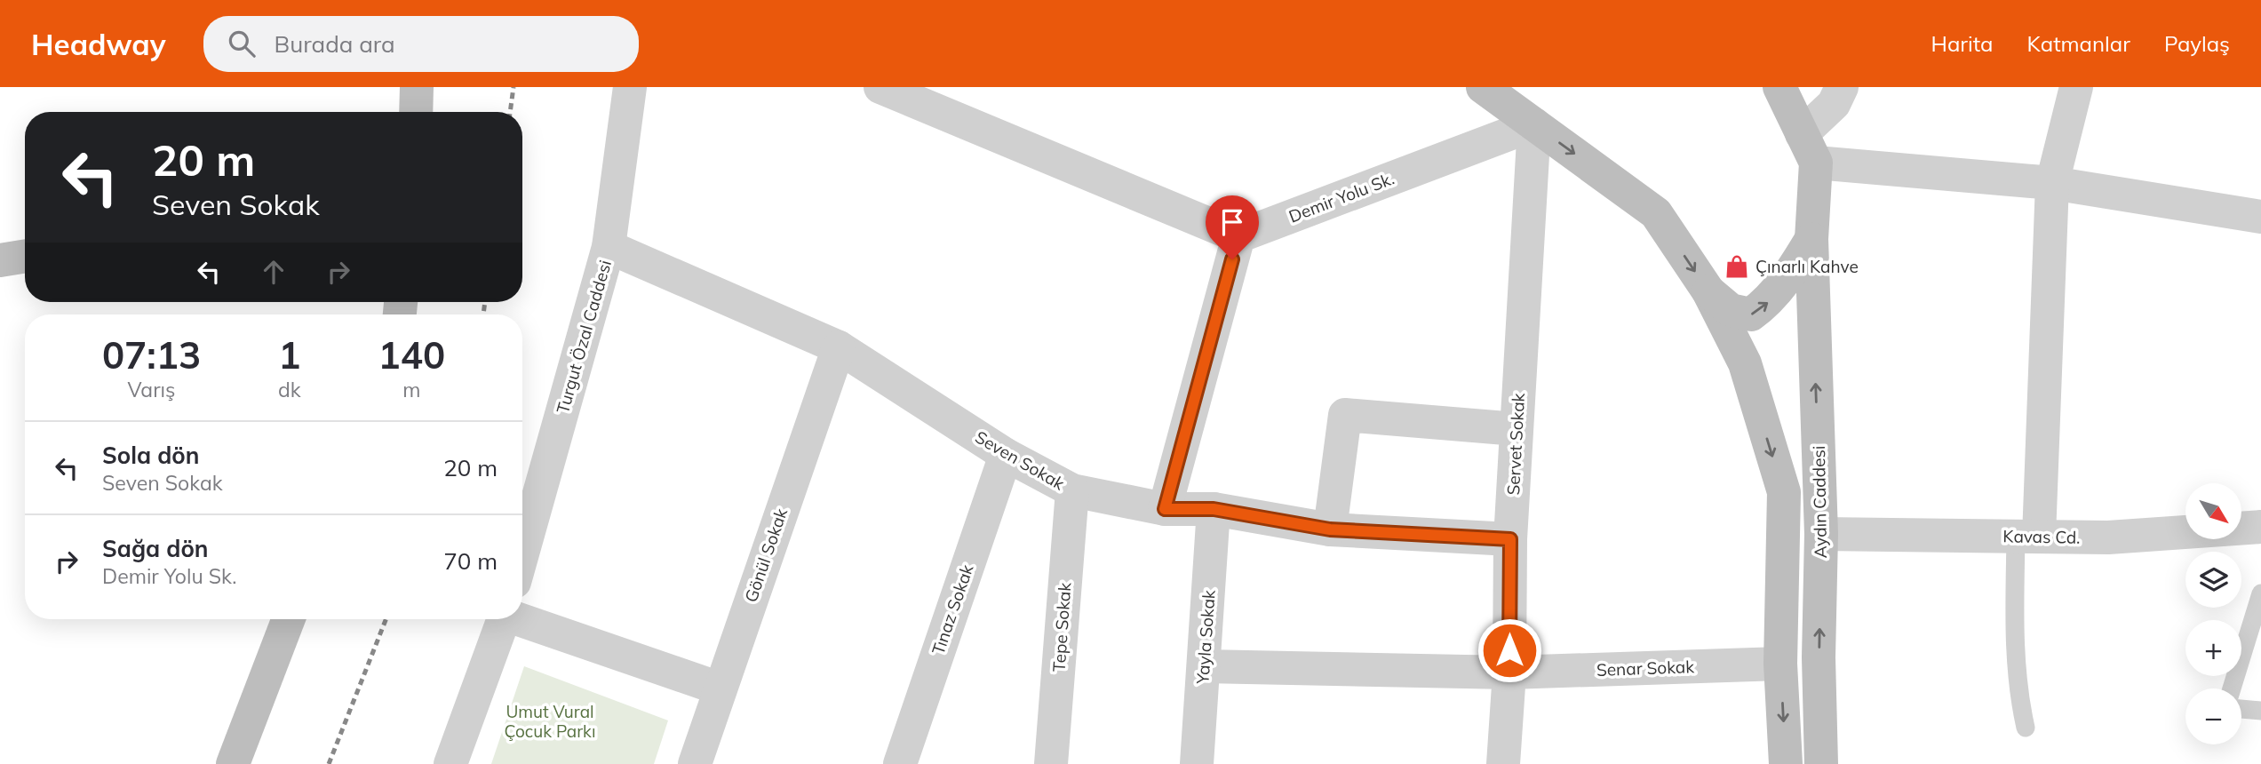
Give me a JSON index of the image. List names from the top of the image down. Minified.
{"streets":{"main road":["Aydın Caddesi"],"street":["Demir Yolu Sk.","Turgut Özal Caddesi","Servet Sokak","Seven Sokak","Kavas Cd.","Gönül Sokak","Tınaz Sokak","Tepe Sokak","Yayla Sokak","Senar Sokak"]},"crossings":[["Demir Yolu Sk.","Servet Sokak"],["Demir Yolu Sk.","Aydın Caddesi"],["Turgut Özal Caddesi","Seven Sokak"],["Servet Sokak","Seven Sokak"],["Servet Sokak","Aydın Caddesi"],["Servet Sokak","Senar Sokak"],["Seven Sokak","Gönül Sokak"],["Seven Sokak","Tınaz Sokak"],["Seven Sokak","Tepe Sokak"],["Seven Sokak","Yayla Sokak"],["Aydın Caddesi","Kavas Cd."],["Aydın Caddesi","Senar Sokak"],["Yayla Sokak","Senar Sokak"]],"parks":["Umut Vural Çocuk Parkı"],"places":{"shop":["Çınarlı Kahve"]},"north":"bottom right","page":{"header":"Headway","search":"Burada ara","nav":["Harita","Katmanlar","Paylaş"],"turn":["20 m","Seven Sokak"],"eta":["07:13","Varış","1","dk","140","m"],"list":[{"name":"Sola dön","note":"Seven Sokak","value":"20 m"},{"name":"Sağa dön","note":"Demir Yolu Sk.","value":"70 m"}],"map_buttons":["+","−"]}}
